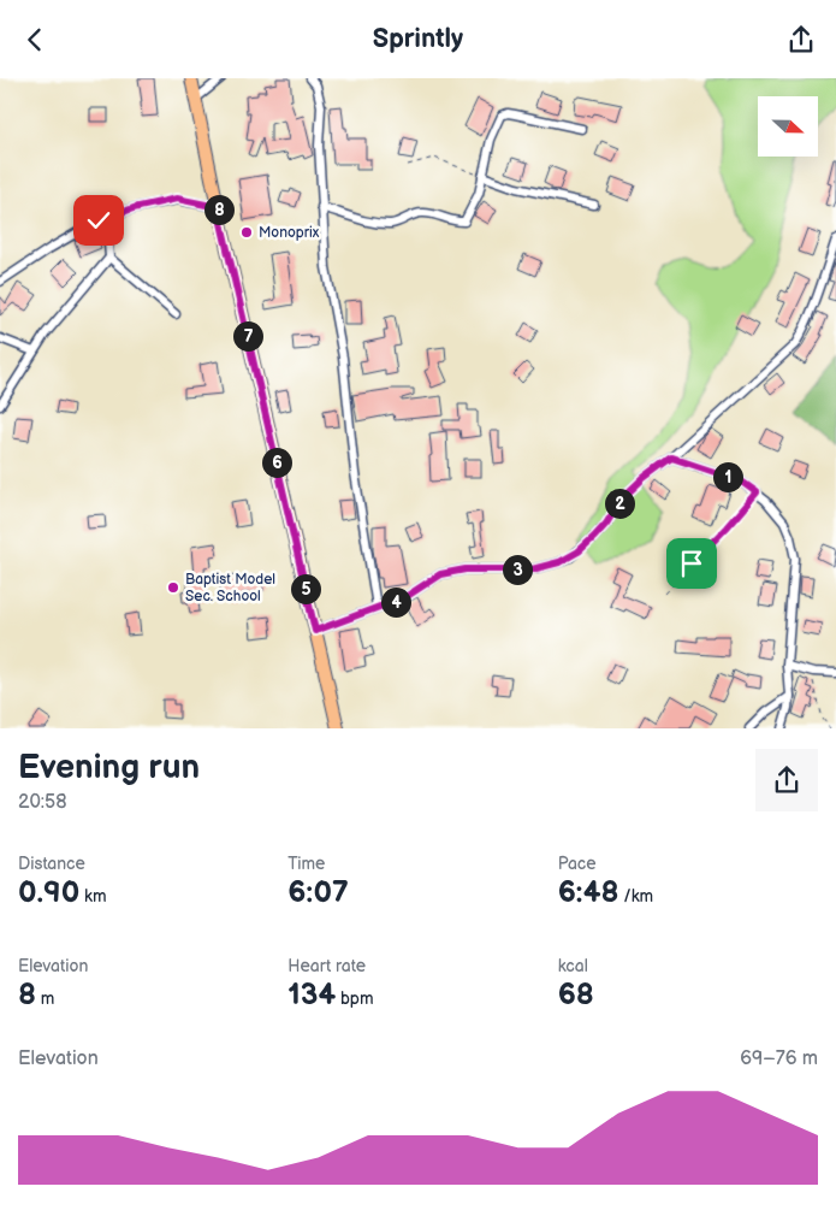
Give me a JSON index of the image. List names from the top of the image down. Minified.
{"places":["Monoprix","Baptist Model Sec. School"],"north":"right","page":{"header":"Sprintly","pins":["8","7","6","1","2","3","5","4"],"heading":["Evening run","20:58"],"stats":[["Distance","0.90 km"],["Time","6:07"],["Pace","6:48 /km"],["Elevation","8 m"],["Heart rate","134 bpm"],["kcal","68"]],"chart":["Elevation","69–76 m"]}}
